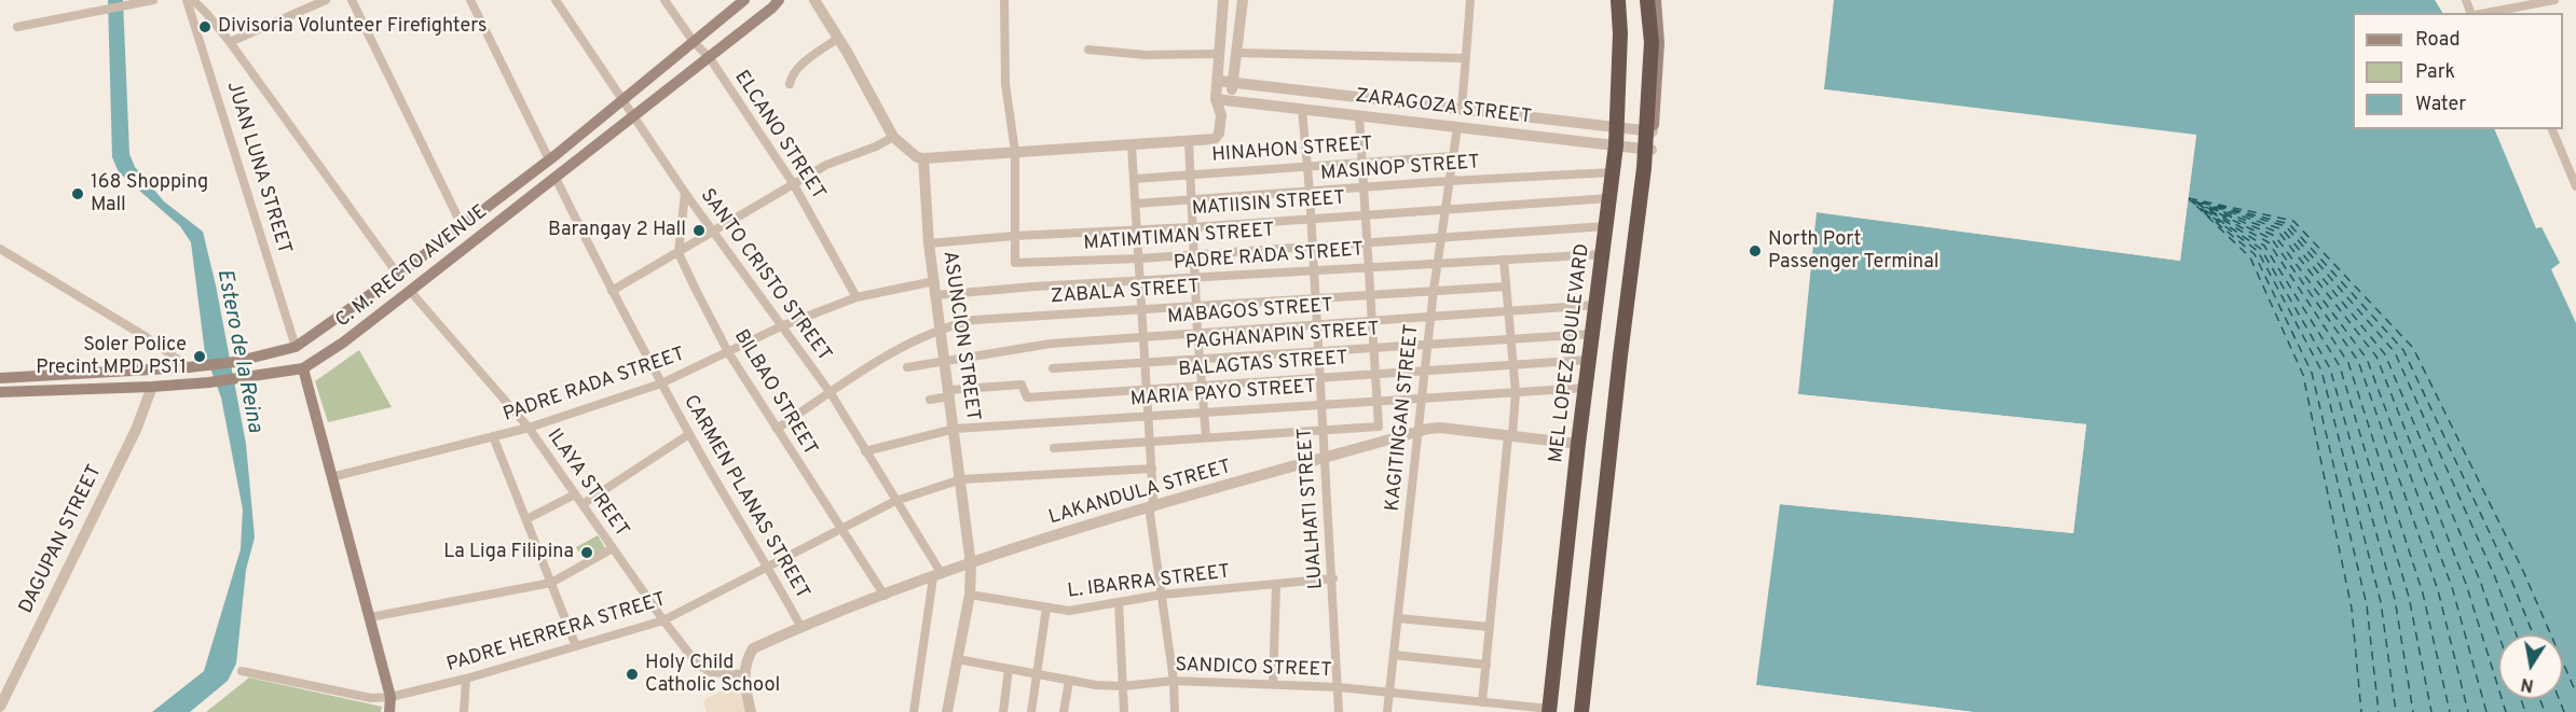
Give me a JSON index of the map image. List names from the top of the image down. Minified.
{"streets":{"highway":["MEL LOPEZ BOULEVARD"],"main road":["C. M. RECTO AVENUE"],"street":["ZARAGOZA STREET","ELCANO STREET","HINAHON STREET","JUAN LUNA STREET","MASINOP STREET","MATIISIN STREET","MATIMTIMAN STREET","PADRE RADA STREET","SANTO CRISTO STREET","ZABALA STREET","MABAGOS STREET","ASUNCION STREET","PAGHANAPIN STREET","BALAGTAS STREET","BILBAO STREET","MARIA PAYO STREET","KAGITINGAN STREET","ILAYA STREET","LAKANDULA STREET","CARMEN PLANAS STREET","LUALHATI STREET","DAGUPAN STREET","L. IBARRA STREET","PADRE HERRERA STREET","SANDICO STREET"]},"crossings":[["ZARAGOZA STREET","MEL LOPEZ BOULEVARD"],["ZARAGOZA STREET","KAGITINGAN STREET"],["ZARAGOZA STREET","LUALHATI STREET"],["ELCANO STREET","PADRE RADA STREET"],["ELCANO STREET","C. M. RECTO AVENUE"],["HINAHON STREET","KAGITINGAN STREET"],["HINAHON STREET","LUALHATI STREET"],["JUAN LUNA STREET","C. M. RECTO AVENUE"],["MASINOP STREET","MEL LOPEZ BOULEVARD"],["MASINOP STREET","KAGITINGAN STREET"],["MASINOP STREET","LUALHATI STREET"],["MATIISIN STREET","MATIMTIMAN STREET"],["MATIISIN STREET","ASUNCION STREET"],["MATIISIN STREET","MEL LOPEZ BOULEVARD"],["MATIISIN STREET","KAGITINGAN STREET"],["MATIISIN STREET","LUALHATI STREET"],["MATIMTIMAN STREET","MEL LOPEZ BOULEVARD"],["MATIMTIMAN STREET","KAGITINGAN STREET"],["MATIMTIMAN STREET","LUALHATI STREET"],["PADRE RADA STREET","SANTO CRISTO STREET"],["PADRE RADA STREET","ASUNCION STREET"],["PADRE RADA STREET","MEL LOPEZ BOULEVARD"],["PADRE RADA STREET","BILBAO STREET"],["PADRE RADA STREET","KAGITINGAN STREET"],["PADRE RADA STREET","ILAYA STREET"],["PADRE RADA STREET","CARMEN PLANAS STREET"],["PADRE RADA STREET","LUALHATI STREET"],["C. M. RECTO AVENUE","SANTO CRISTO STREET"],["C. M. RECTO AVENUE","ILAYA STREET"],["C. M. RECTO AVENUE","CARMEN PLANAS STREET"],["C. M. RECTO AVENUE","DAGUPAN STREET"],["SANTO CRISTO STREET","ZABALA STREET"],["SANTO CRISTO STREET","MARIA PAYO STREET"],["SANTO CRISTO STREET","LAKANDULA STREET"],["SANTO CRISTO STREET","PADRE HERRERA STREET"],["ZABALA STREET","ASUNCION STREET"],["ZABALA STREET","BILBAO STREET"],["ZABALA STREET","KAGITINGAN STREET"],["ZABALA STREET","LUALHATI STREET"],["MABAGOS STREET","ASUNCION STREET"],["MABAGOS STREET","MEL LOPEZ BOULEVARD"],["MABAGOS STREET","KAGITINGAN STREET"],["MABAGOS STREET","LUALHATI STREET"],["ASUNCION STREET","BALAGTAS STREET"],["ASUNCION STREET","MARIA PAYO STREET"],["ASUNCION STREET","LAKANDULA STREET"],["ASUNCION STREET","L. IBARRA STREET"],["ASUNCION STREET","PADRE HERRERA STREET"],["ASUNCION STREET","SANDICO STREET"],["PAGHANAPIN STREET","MEL LOPEZ BOULEVARD"],["PAGHANAPIN STREET","KAGITINGAN STREET"],["PAGHANAPIN STREET","LUALHATI STREET"],["MEL LOPEZ BOULEVARD","BALAGTAS STREET"],["MEL LOPEZ BOULEVARD","MARIA PAYO STREET"],["MEL LOPEZ BOULEVARD","LAKANDULA STREET"],["MEL LOPEZ BOULEVARD","SANDICO STREET"],["BALAGTAS STREET","KAGITINGAN STREET"],["BALAGTAS STREET","LUALHATI STREET"],["BILBAO STREET","LAKANDULA STREET"],["BILBAO STREET","PADRE HERRERA STREET"],["MARIA PAYO STREET","KAGITINGAN STREET"],["MARIA PAYO STREET","LUALHATI STREET"],["KAGITINGAN STREET","LAKANDULA STREET"],["KAGITINGAN STREET","SANDICO STREET"],["ILAYA STREET","LAKANDULA STREET"],["ILAYA STREET","PADRE HERRERA STREET"],["LAKANDULA STREET","CARMEN PLANAS STREET"],["LAKANDULA STREET","LUALHATI STREET"],["CARMEN PLANAS STREET","PADRE HERRERA STREET"],["LUALHATI STREET","L. IBARRA STREET"],["LUALHATI STREET","SANDICO STREET"]],"water":["Estero de la Reina"],"places":["Divisoria Volunteer Firefighters","168 Shopping Mall","Barangay 2 Hall","North Port Passenger Terminal","Soler Police Precint MPD PS11","La Liga Filipina","Holy Child Catholic School"],"legend":["Road","Park","Water"],"north":"bottom"}
